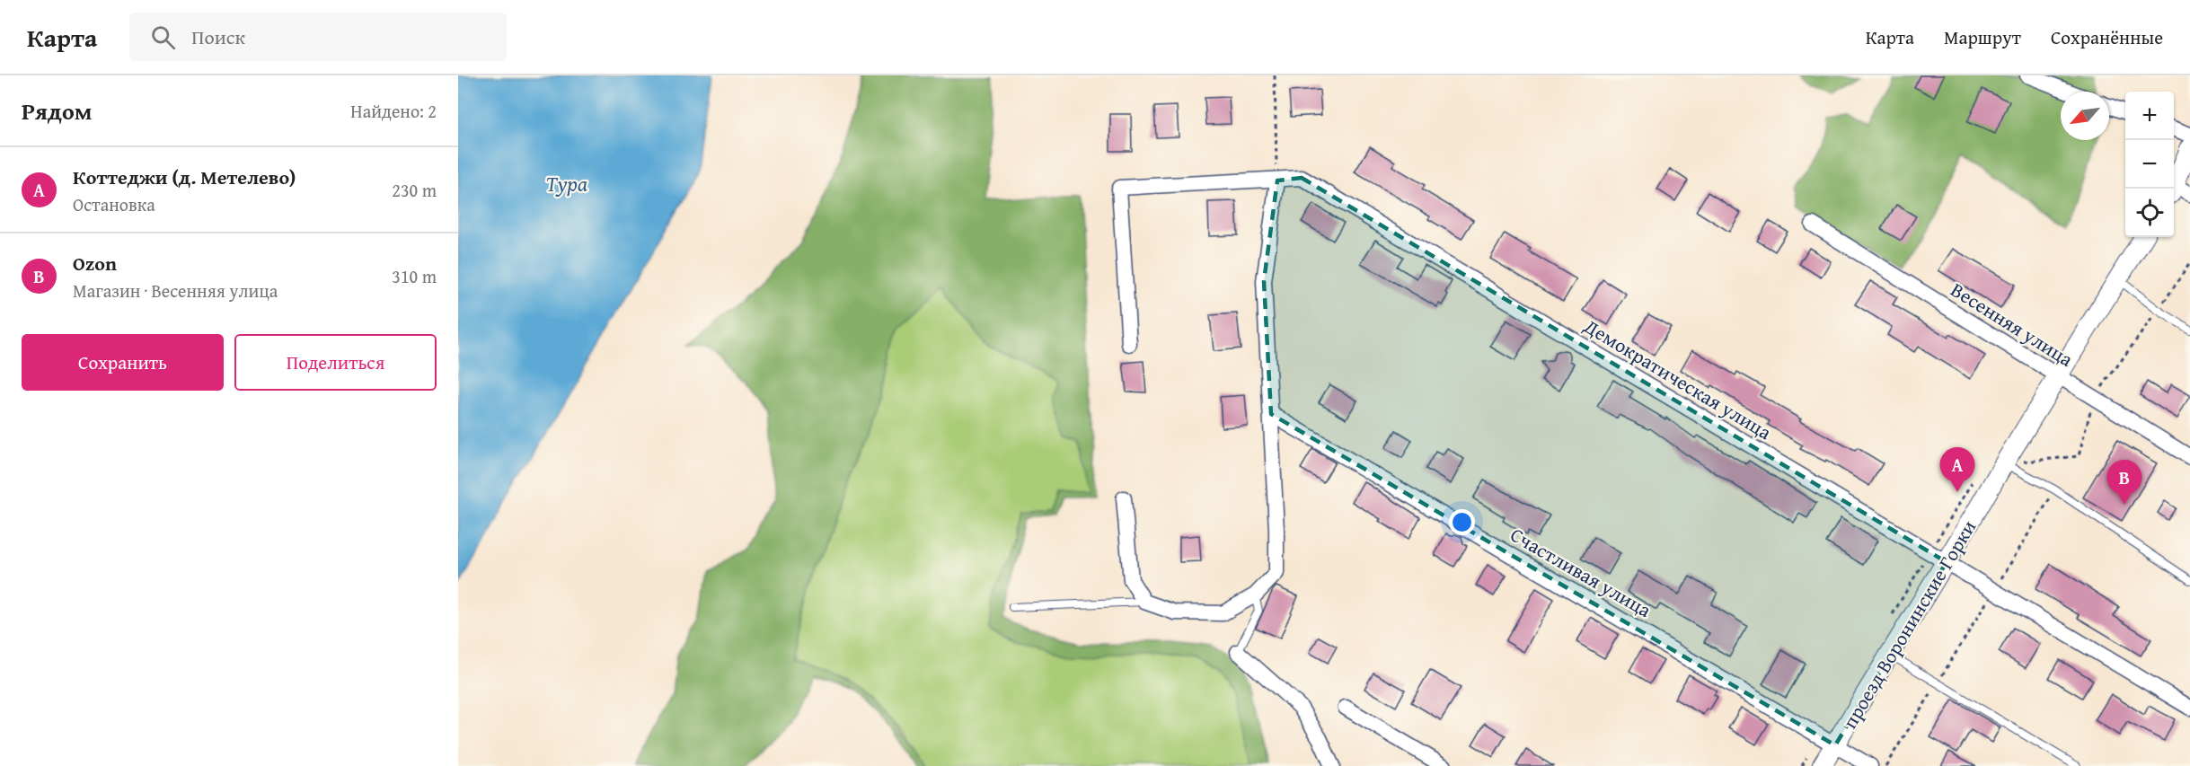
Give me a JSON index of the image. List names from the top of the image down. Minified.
{"streets":{"street":["Весенняя улица","Демократическая улица","Счастливая улица","проезд Воронинские Горки"]},"crossings":[["Весенняя улица","проезд Воронинские Горки"],["Демократическая улица","проезд Воронинские Горки"],["Счастливая улица","проезд Воронинские Горки"]],"water":["Тура"],"north":"bottom left","page":{"header":"Карта","search":"Поиск","nav":["Карта","Маршрут","Сохранённые"],"heading":["Рядом","Найдено: 2"],"map_buttons":["+","−"],"list":[{"mark":"A","name":"Коттеджи (д. Метелево)","note":"Остановка","value":"230 m"},{"mark":"B","name":"Ozon","note":"Магазин · Весенняя улица","value":"310 m"}],"buttons":["Сохранить","Поделиться"],"pins":["A","B"]}}
